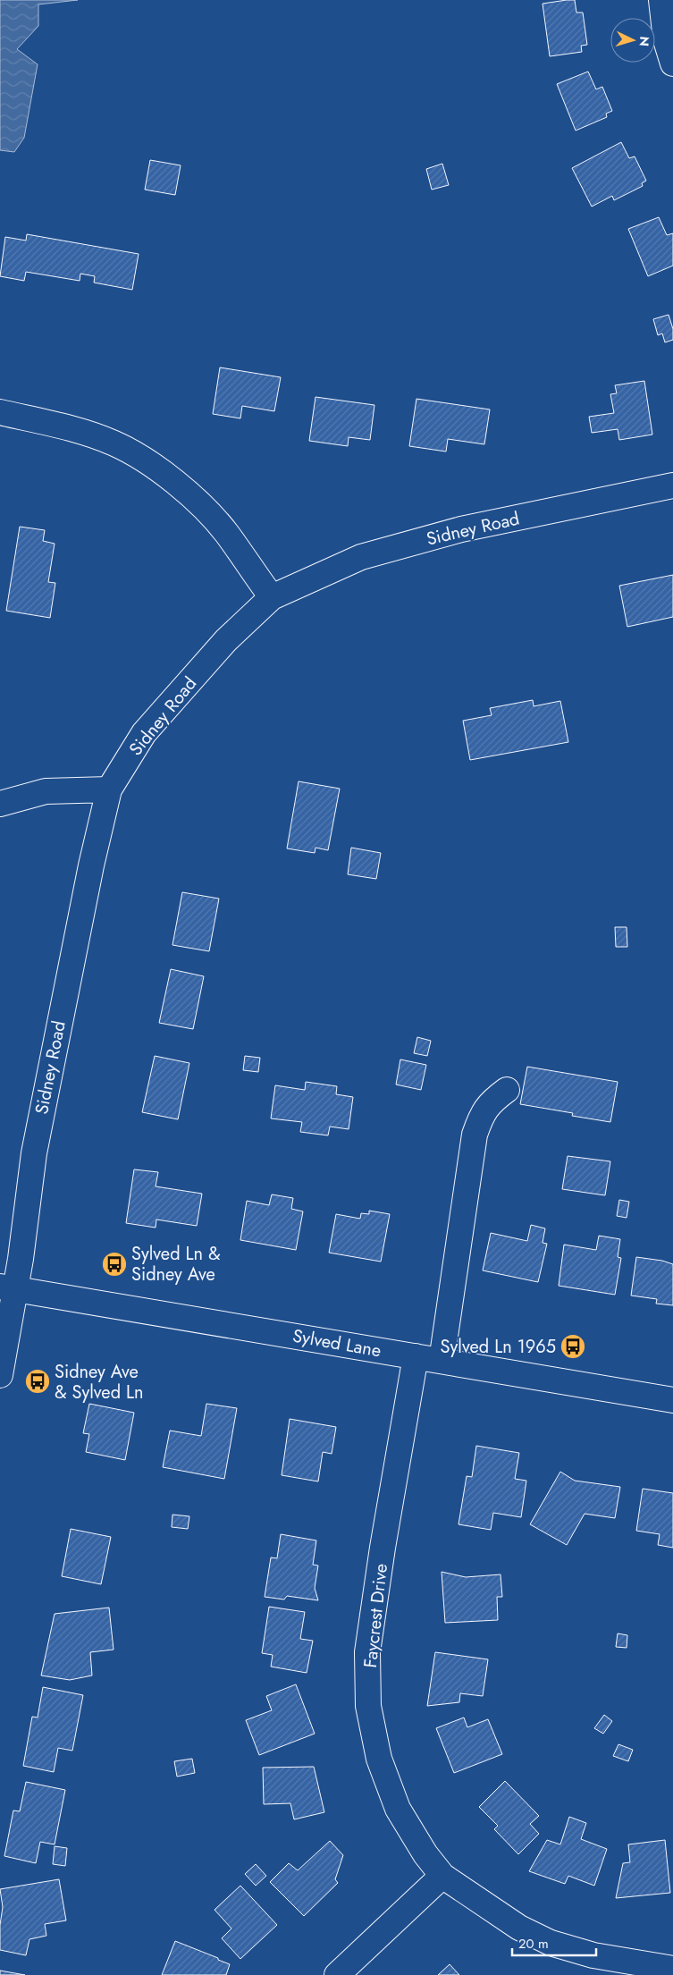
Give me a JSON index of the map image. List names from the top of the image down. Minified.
{"streets":{"street":["Sidney Road","Sylved Lane","Faycrest Drive"]},"crossings":[["Sidney Road","Sylved Lane"],["Sylved Lane","Faycrest Drive"]],"places":{"bus stop":["Sylved Ln & Sidney Ave","Sylved Ln 1965","Sidney Ave & Sylved Ln"]},"scale_bar":"20 m","north":"right"}
